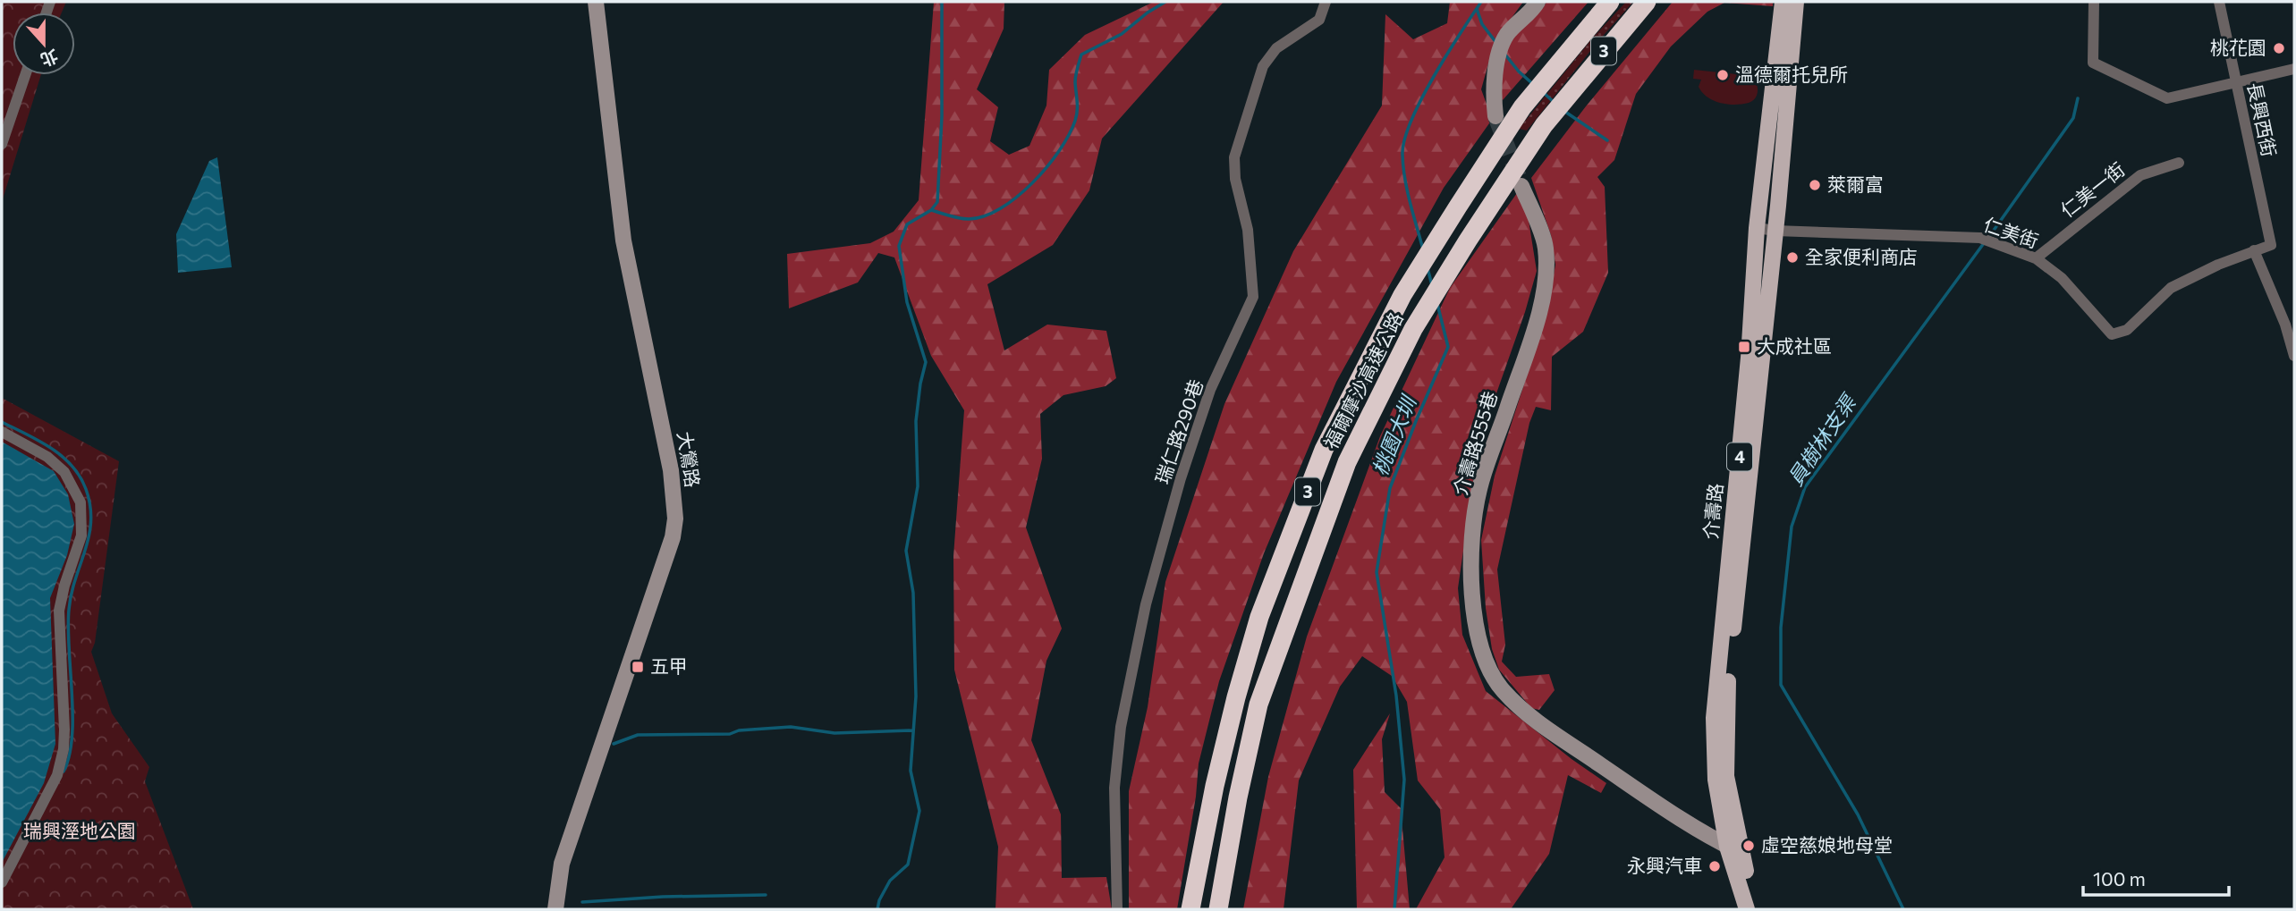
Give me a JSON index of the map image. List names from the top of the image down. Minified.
{"streets":{"highway":["3","福爾摩沙高速公路"],"main road":["4","介壽路"],"street":["長興西街","仁美一街","仁美街","瑞仁路290巷","介壽路555巷","大鶯路"]},"crossings":[["長興西街","仁美街"],["仁美一街","仁美街"],["仁美街","介壽路"],["介壽路555巷","介壽路"]],"water":["桃園大圳","員樹林支渠"],"parks":["瑞興溼地公園"],"places":{"other":["桃花園","溫德爾托兒所","萊爾富","全家便利商店","虛空慈娘地母堂","永興汽車"],"transit":["大成社區","五甲"]},"scale_bar":"100 m","north":"bottom"}
